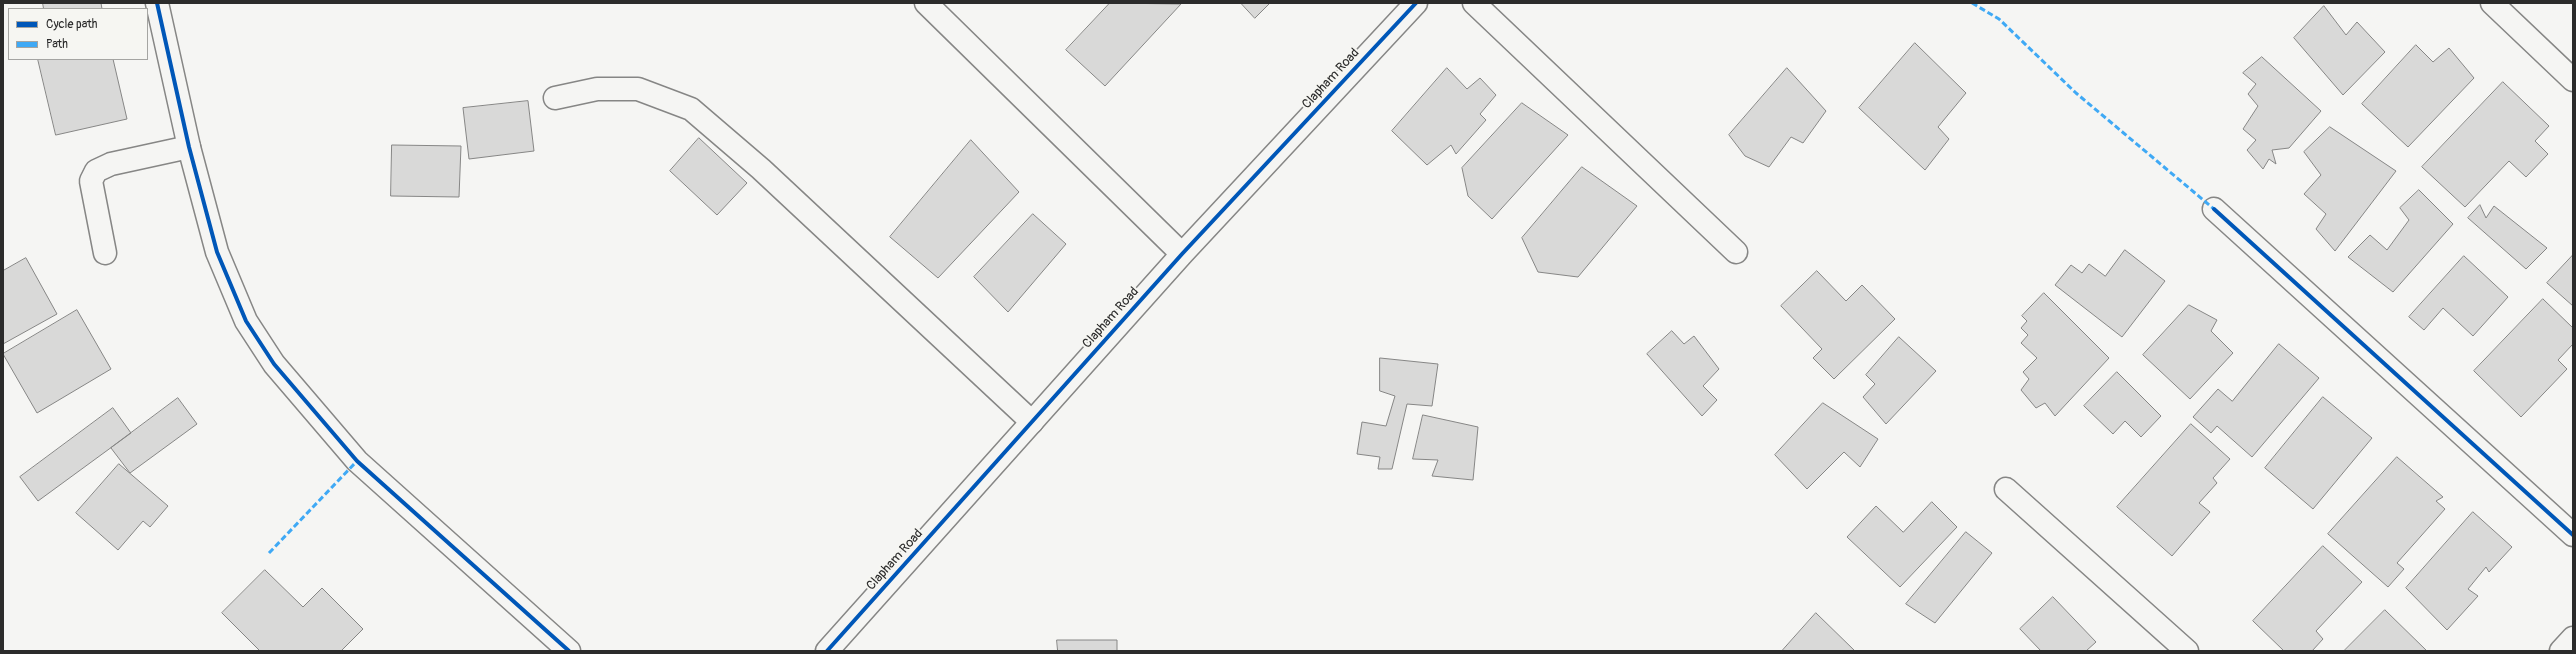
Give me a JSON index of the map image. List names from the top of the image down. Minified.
{"streets":{"street":["Clapham Road"]},"legend":["Cycle path","Path"]}
